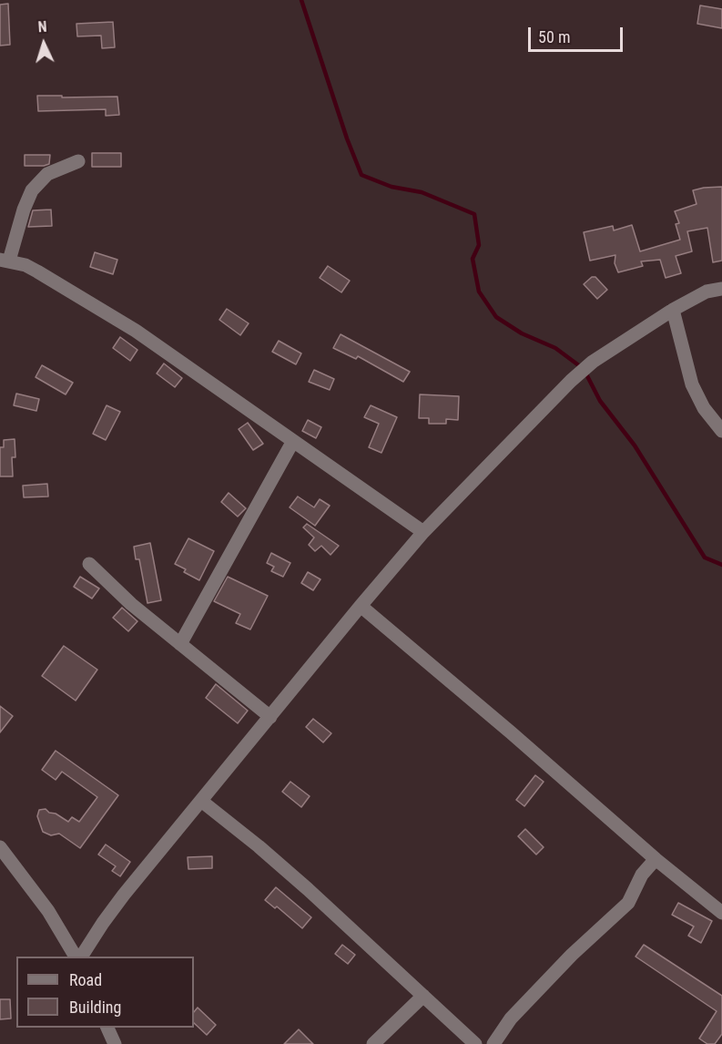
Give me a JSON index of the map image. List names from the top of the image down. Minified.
{"legend":["Road","Building"],"scale_bar":"50 m","north":"top"}
